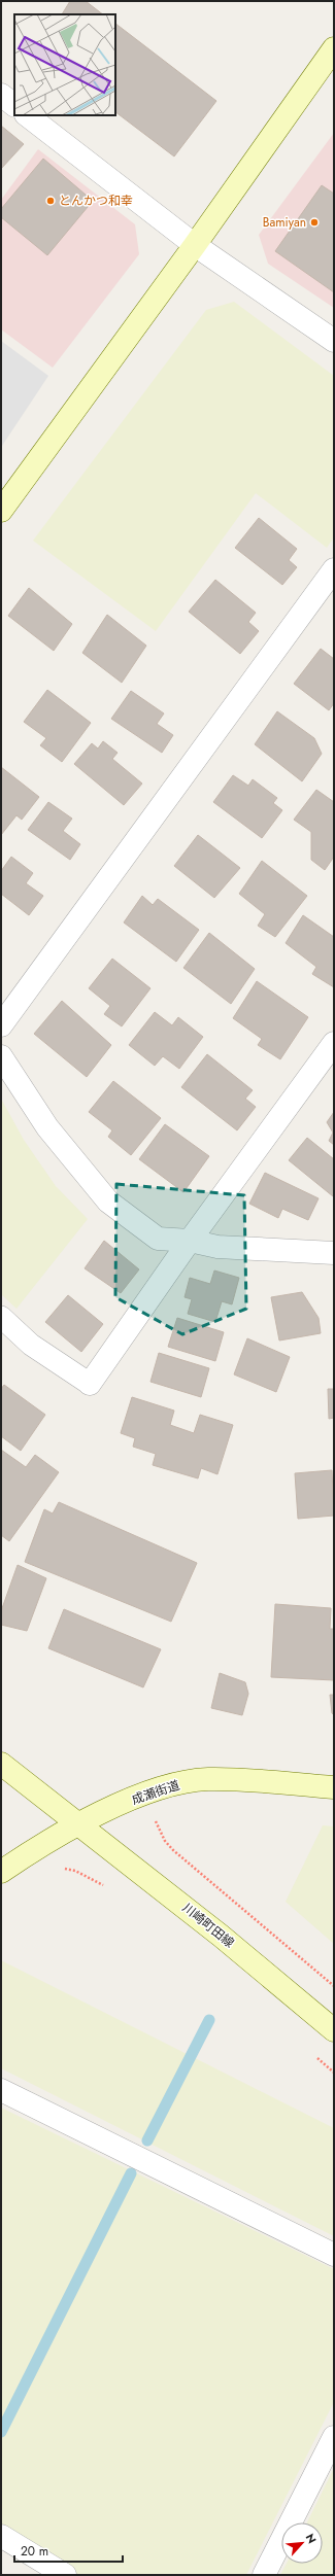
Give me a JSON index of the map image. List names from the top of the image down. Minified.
{"streets":{"main road":["成瀬街道","川崎町田線"]},"crossings":[["成瀬街道","川崎町田線"]],"places":["とんかつ和幸","Bamiyan"],"scale_bar":"20 m","north":"top right"}
